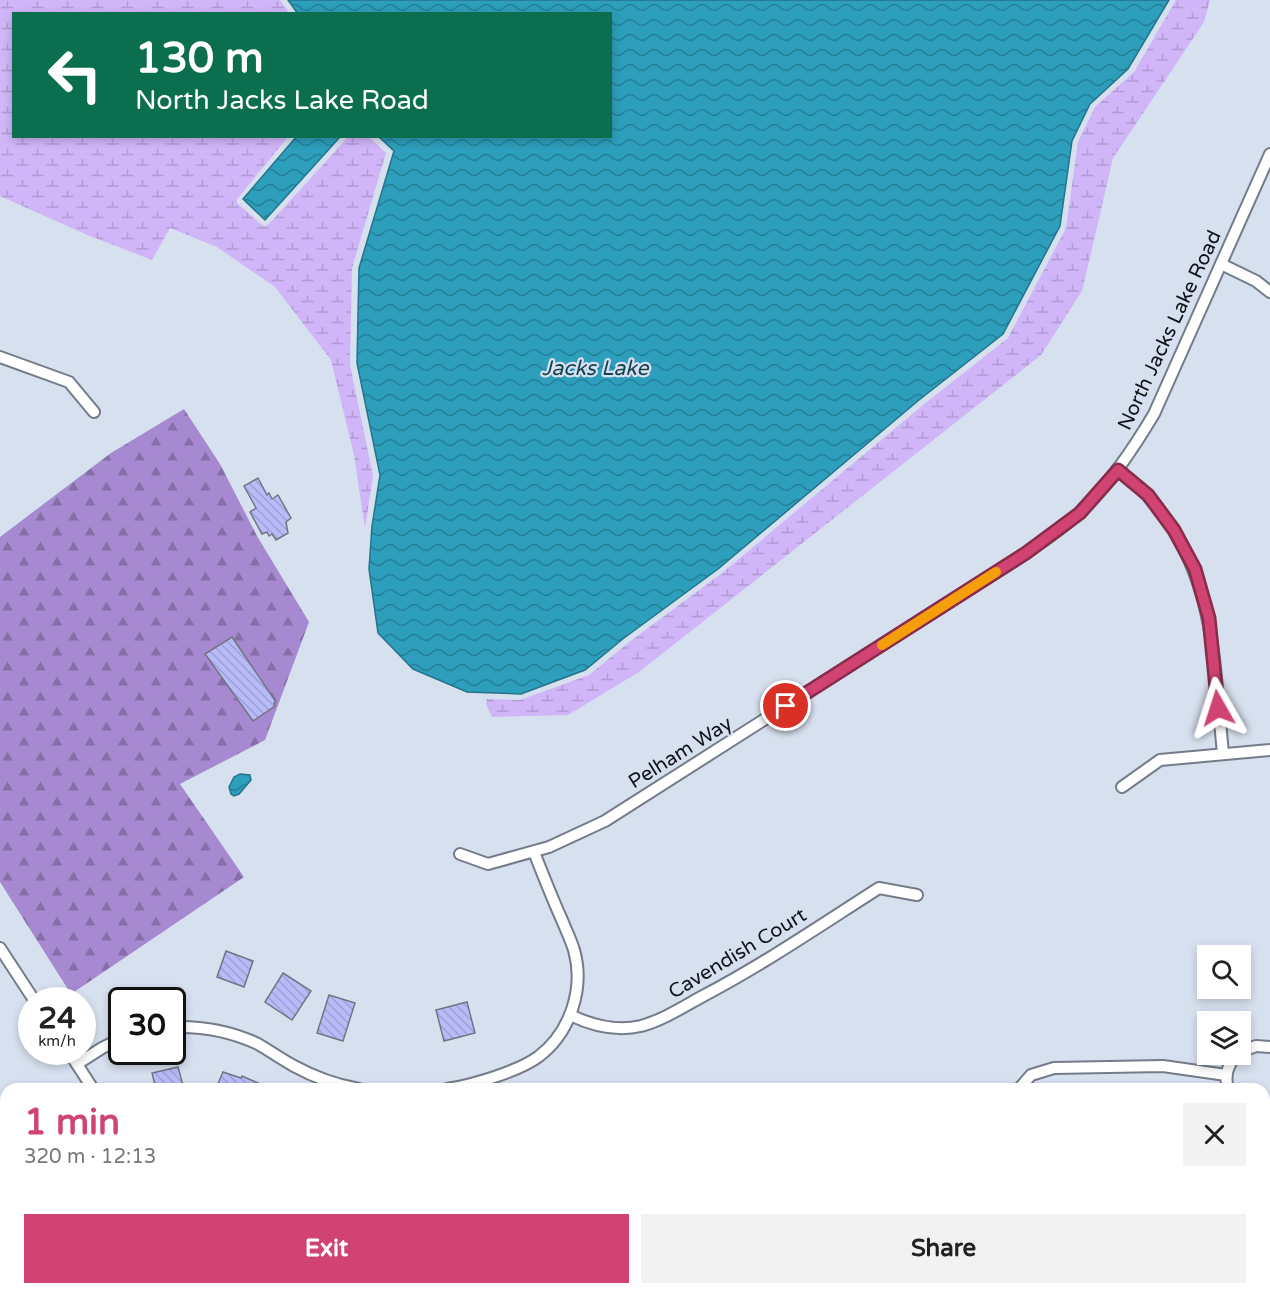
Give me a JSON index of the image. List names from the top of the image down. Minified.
{"streets":{"street":["North Jacks Lake Road","Pelham Way","Cavendish Court"]},"crossings":[["North Jacks Lake Road","Pelham Way"]],"water":["Jacks Lake"],"page":{"turn":["130 m","North Jacks Lake Road"],"speed":"24 km/h","limit":"30","heading":["1 min","320 m · 12:13"],"buttons":["Exit","Share"]}}
